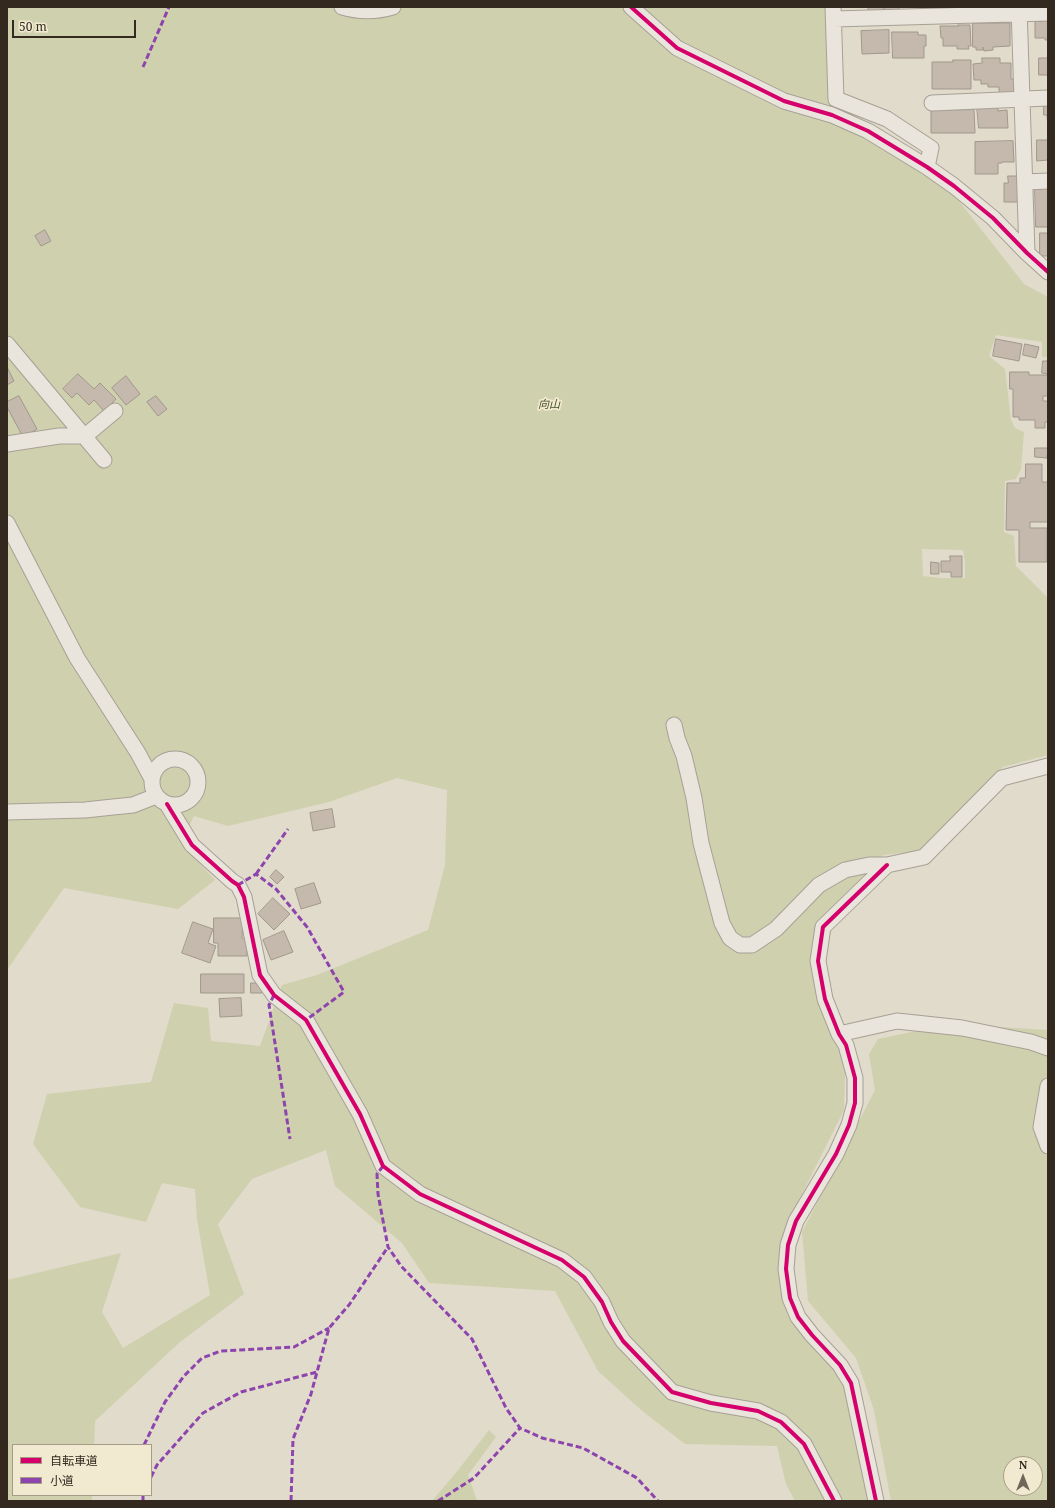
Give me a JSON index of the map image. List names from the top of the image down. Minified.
{"parks":["向山"],"legend":["自転車道","小道"],"scale_bar":"50 m","north":"top"}
